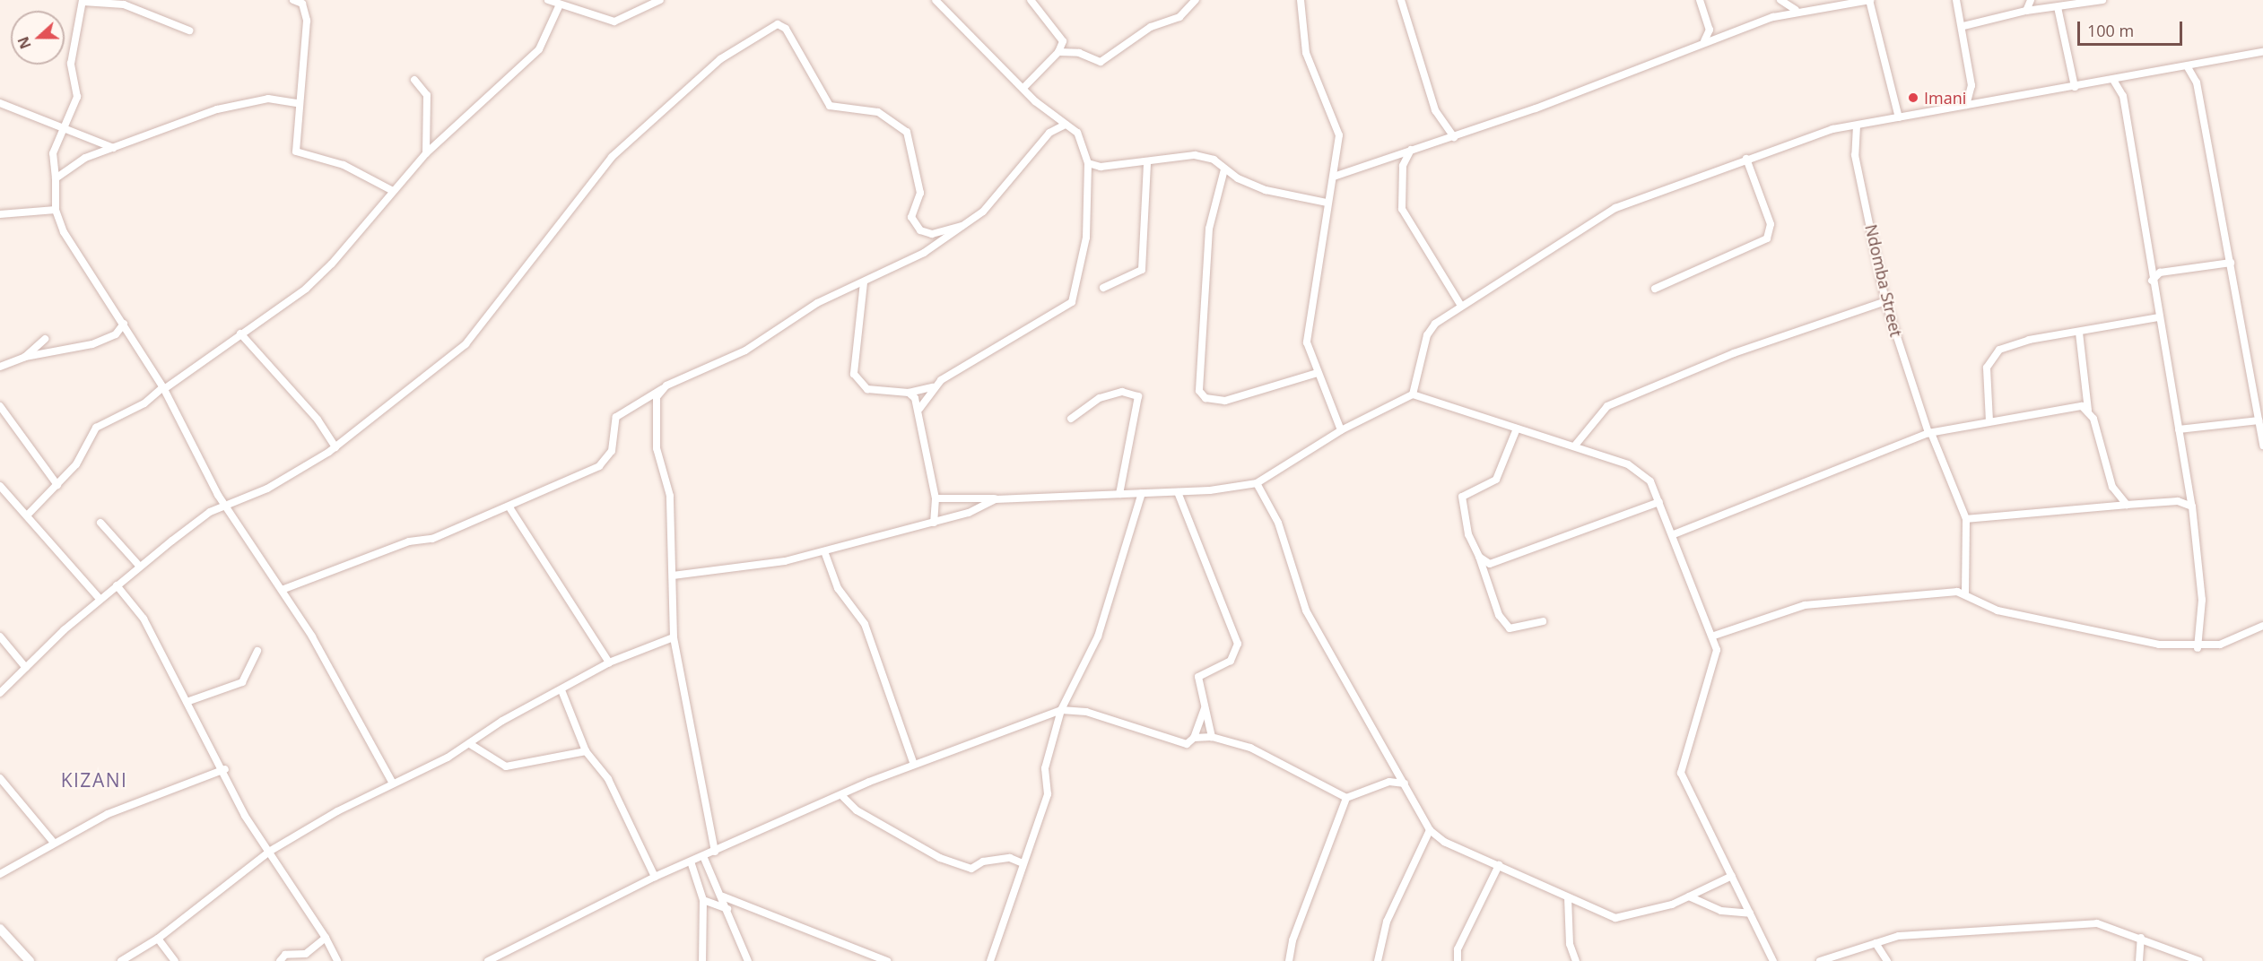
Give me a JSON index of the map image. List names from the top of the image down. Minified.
{"streets":{"street":["Ndomba Street"]},"districts":["KIZANI"],"places":["Imani"],"scale_bar":"100 m","north":"left"}
